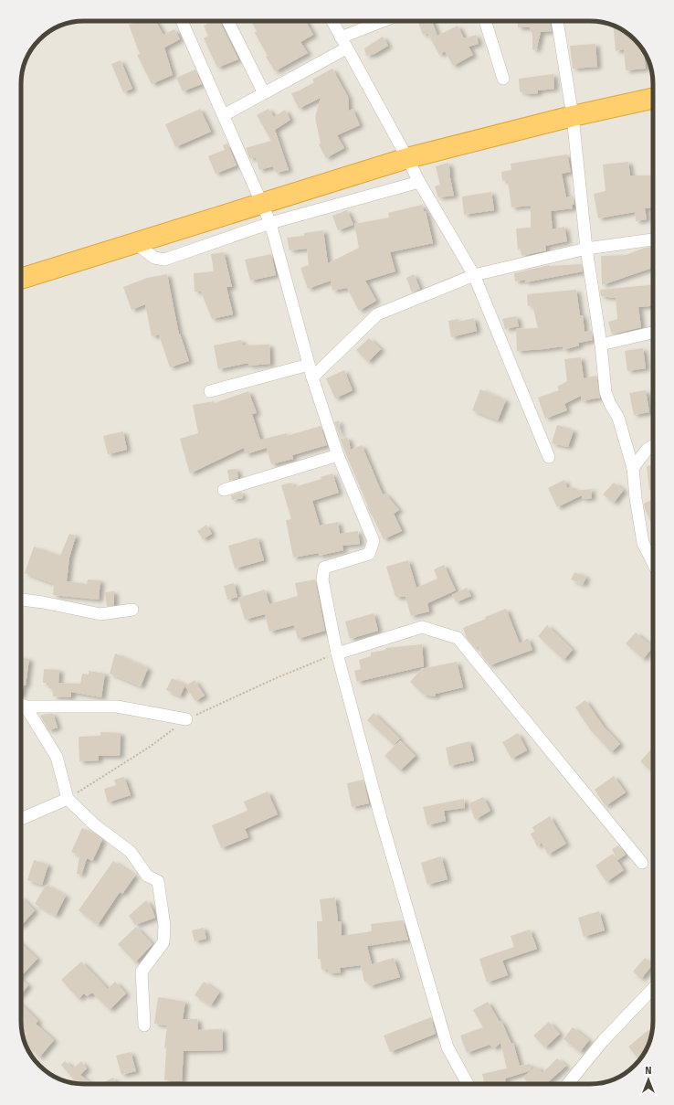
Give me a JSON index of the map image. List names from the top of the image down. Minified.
{"north":"top"}
